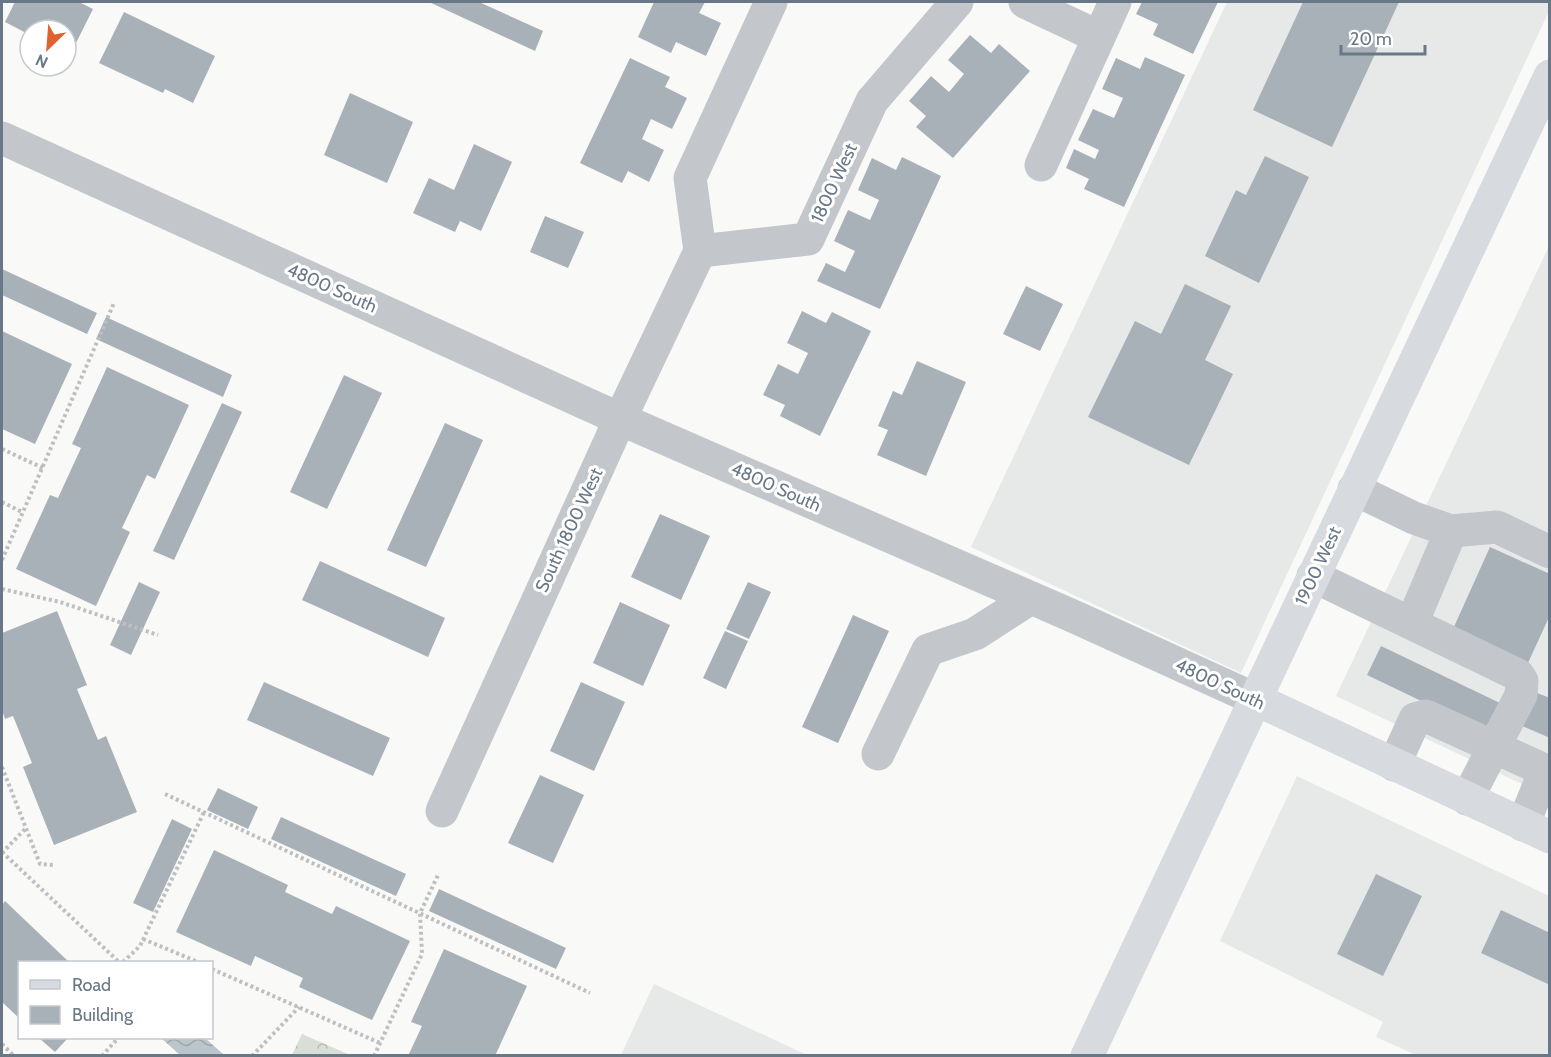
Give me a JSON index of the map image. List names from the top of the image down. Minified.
{"streets":{"main road":["4800 South","1900 West"],"street":["1800 West","South 1800 West"]},"crossings":[["1800 West","South 1800 West"],["4800 South","South 1800 West"],["4800 South","1900 West"]],"legend":["Road","Building"],"scale_bar":"20 m","north":"bottom left"}
